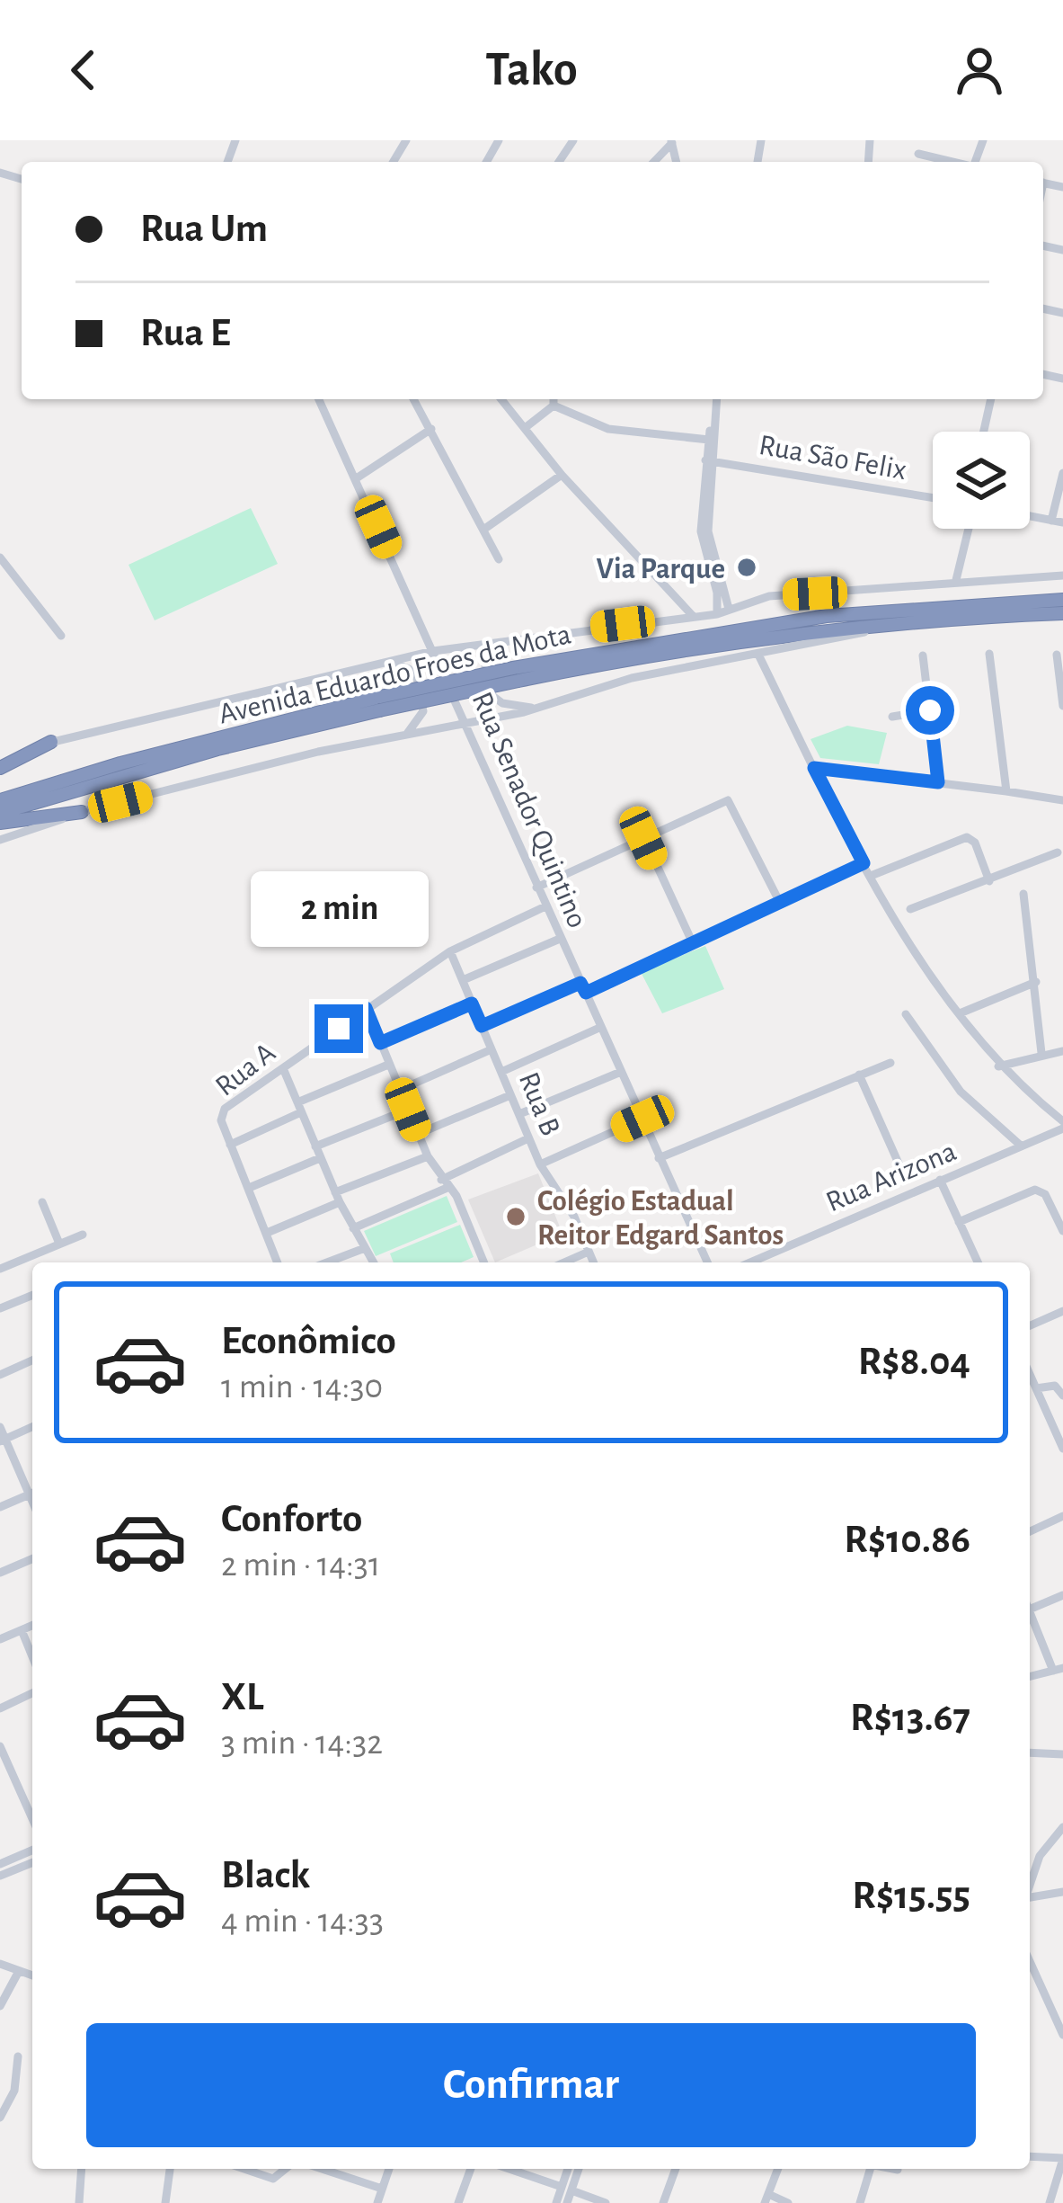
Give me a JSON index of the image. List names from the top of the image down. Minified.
{"streets":{"highway":["Avenida Eduardo Froes da Mota"],"street":["Rua São Felix","Rua Senador Quintino","Rua A","Rua B","Rua Arizona"]},"crossings":[["Rua Senador Quintino","Rua A"],["Rua A","Rua B"]],"places":["Via Parque","Colégio Estadual Reitor Edgard Santos"],"page":{"header":"Tako","banner":["Rua Um","Rua E"],"bubble":"2 min","list":[{"name":"Econômico","note":"1 min · 14:30","value":"R$8.04"},{"name":"Conforto","note":"2 min · 14:31","value":"R$10.86"},{"name":"XL","note":"3 min · 14:32","value":"R$13.67"},{"name":"Black","note":"4 min · 14:33","value":"R$15.55"}],"buttons":"Confirmar"}}
